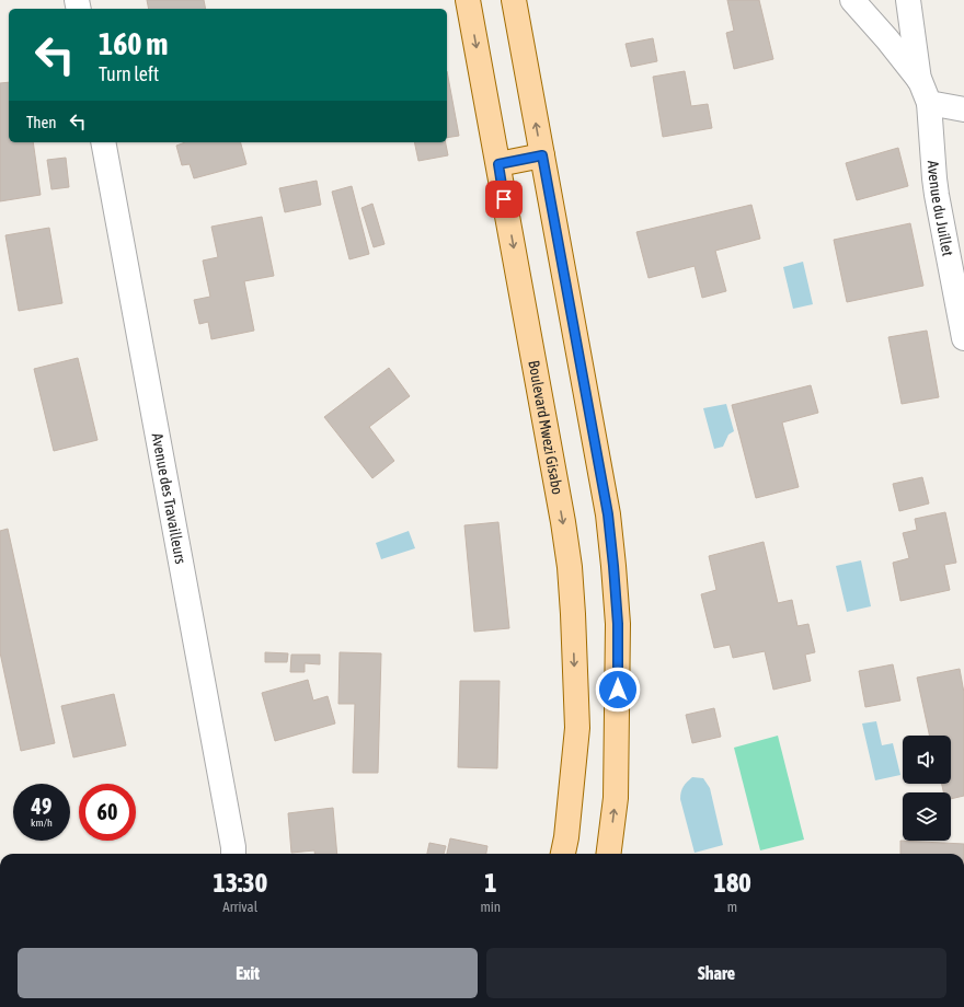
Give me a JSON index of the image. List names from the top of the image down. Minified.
{"streets":{"main road":["Boulevard Mwezi Gisabo"],"street":["Avenue du Juillet","Avenue des Travailleurs"]},"page":{"turn":["160 m","Turn left"],"then":"Then","speed":"49 km/h","limit":"60","eta":["13:30","Arrival","1","min","180","m"],"buttons":["Exit","Share"]}}
